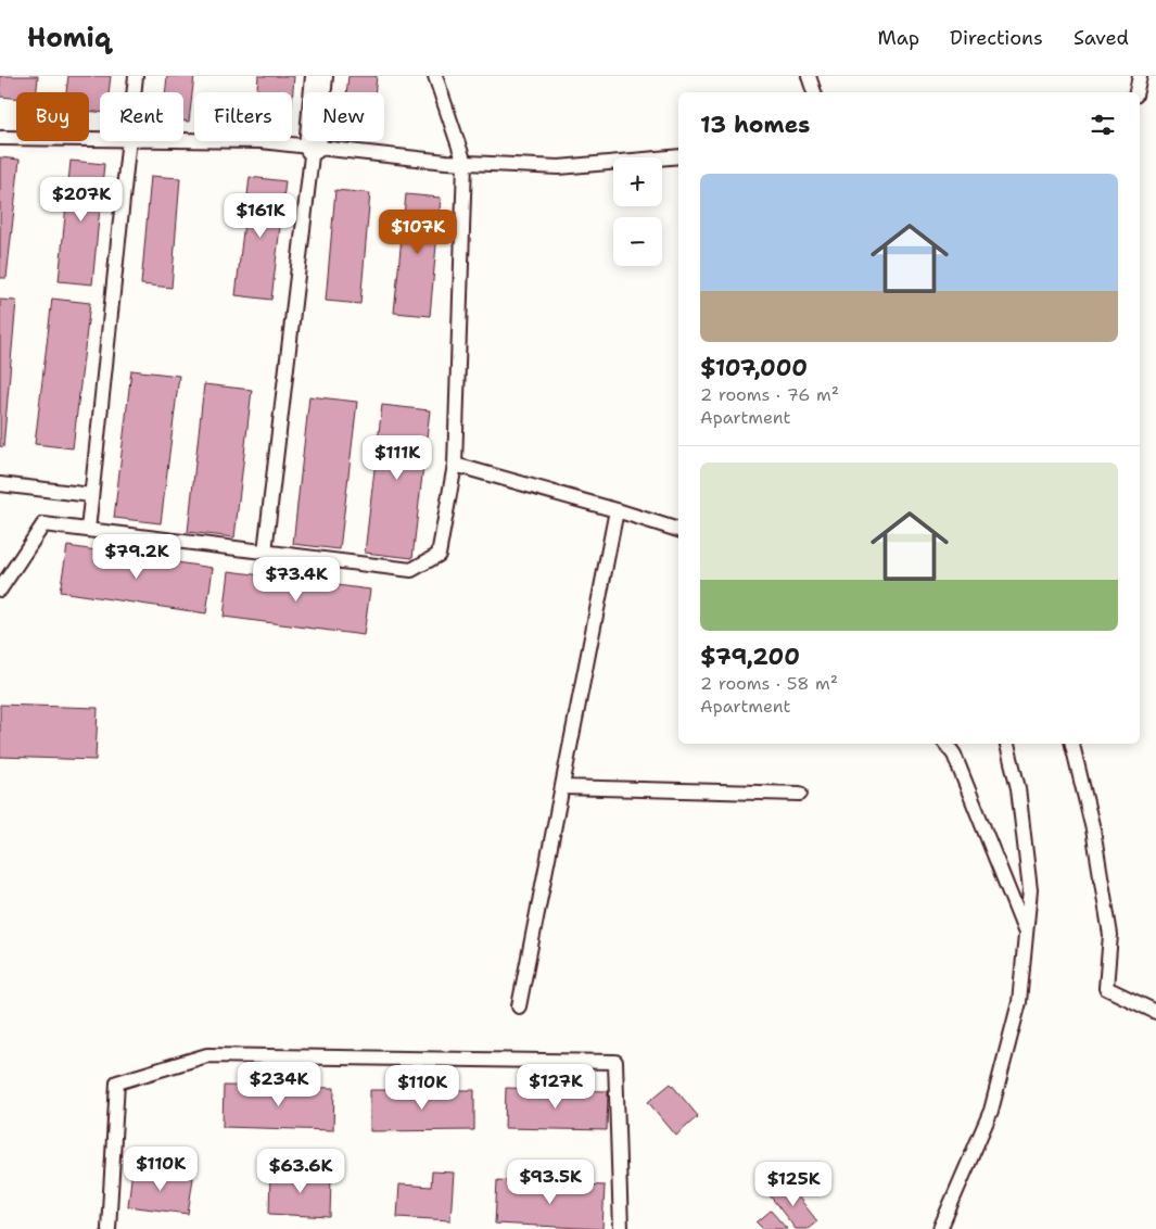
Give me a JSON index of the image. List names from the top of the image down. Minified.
{"page":{"header":"Homiq","nav":["Map","Directions","Saved"],"chip":["Buy","Rent","Filters","New"],"heading":"13 homes","map_buttons":["+","−"],"list":[{"name":"$107,000","note":"2 rooms · 76 m² · Apartment"},{"name":"$79,200","note":"2 rooms · 58 m² · Apartment"}],"price":["$207K","$161K","$107K","$111K","$79.2K","$73.4K","$234K","$127K","$110K","$110K","$63.6K","$93.5K","$125K"]}}
